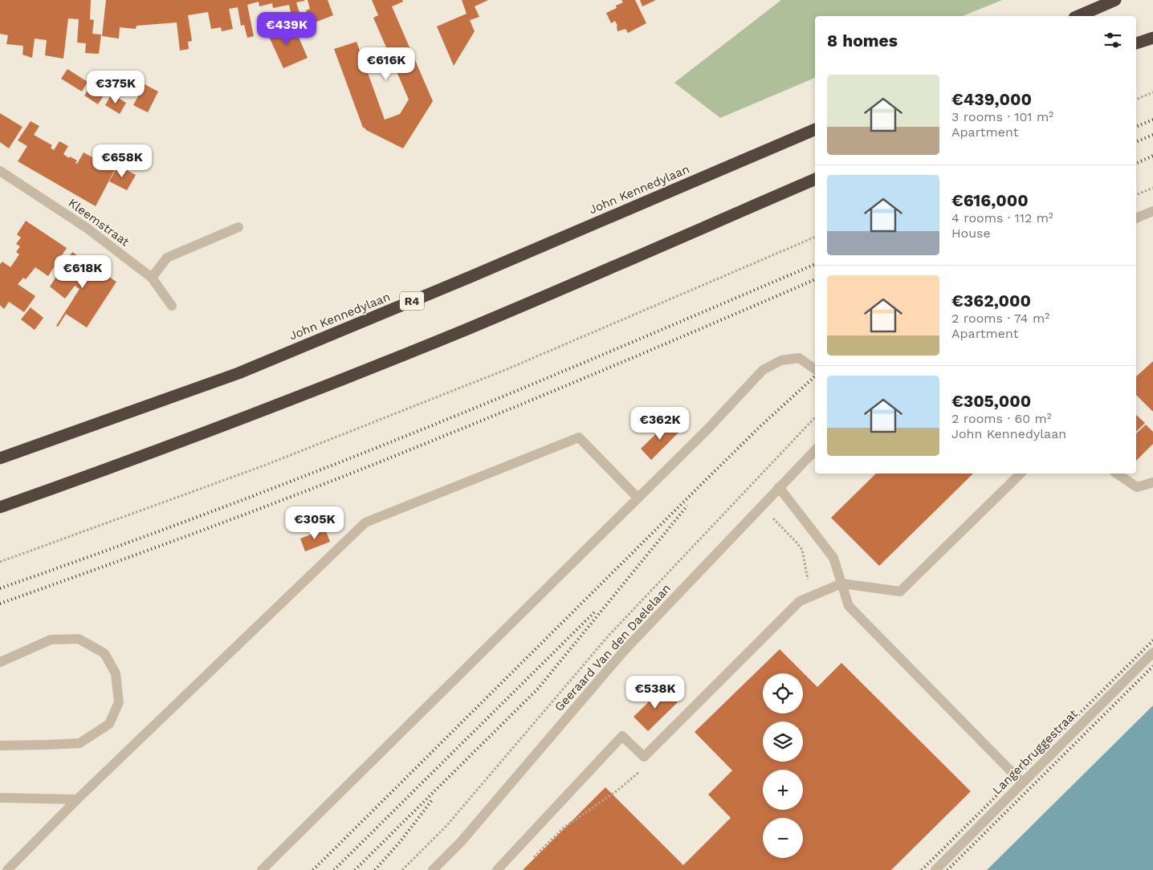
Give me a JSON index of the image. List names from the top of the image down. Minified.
{"streets":{"highway":["John Kennedylaan","R4"],"street":["Kleemstraat","Geeraard Van den Daelelaan","Langerbruggestraat"]},"page":{"price":["€439K","€616K","€375K","€658K","€618K","€362K","€305K","€538K"],"heading":"8 homes","list":[{"name":"€439,000","note":"3 rooms · 101 m² · Apartment"},{"name":"€616,000","note":"4 rooms · 112 m² · House"},{"name":"€362,000","note":"2 rooms · 74 m² · Apartment"},{"name":"€305,000","note":"2 rooms · 60 m² · John Kennedylaan"}],"map_buttons":["+","−"]}}
